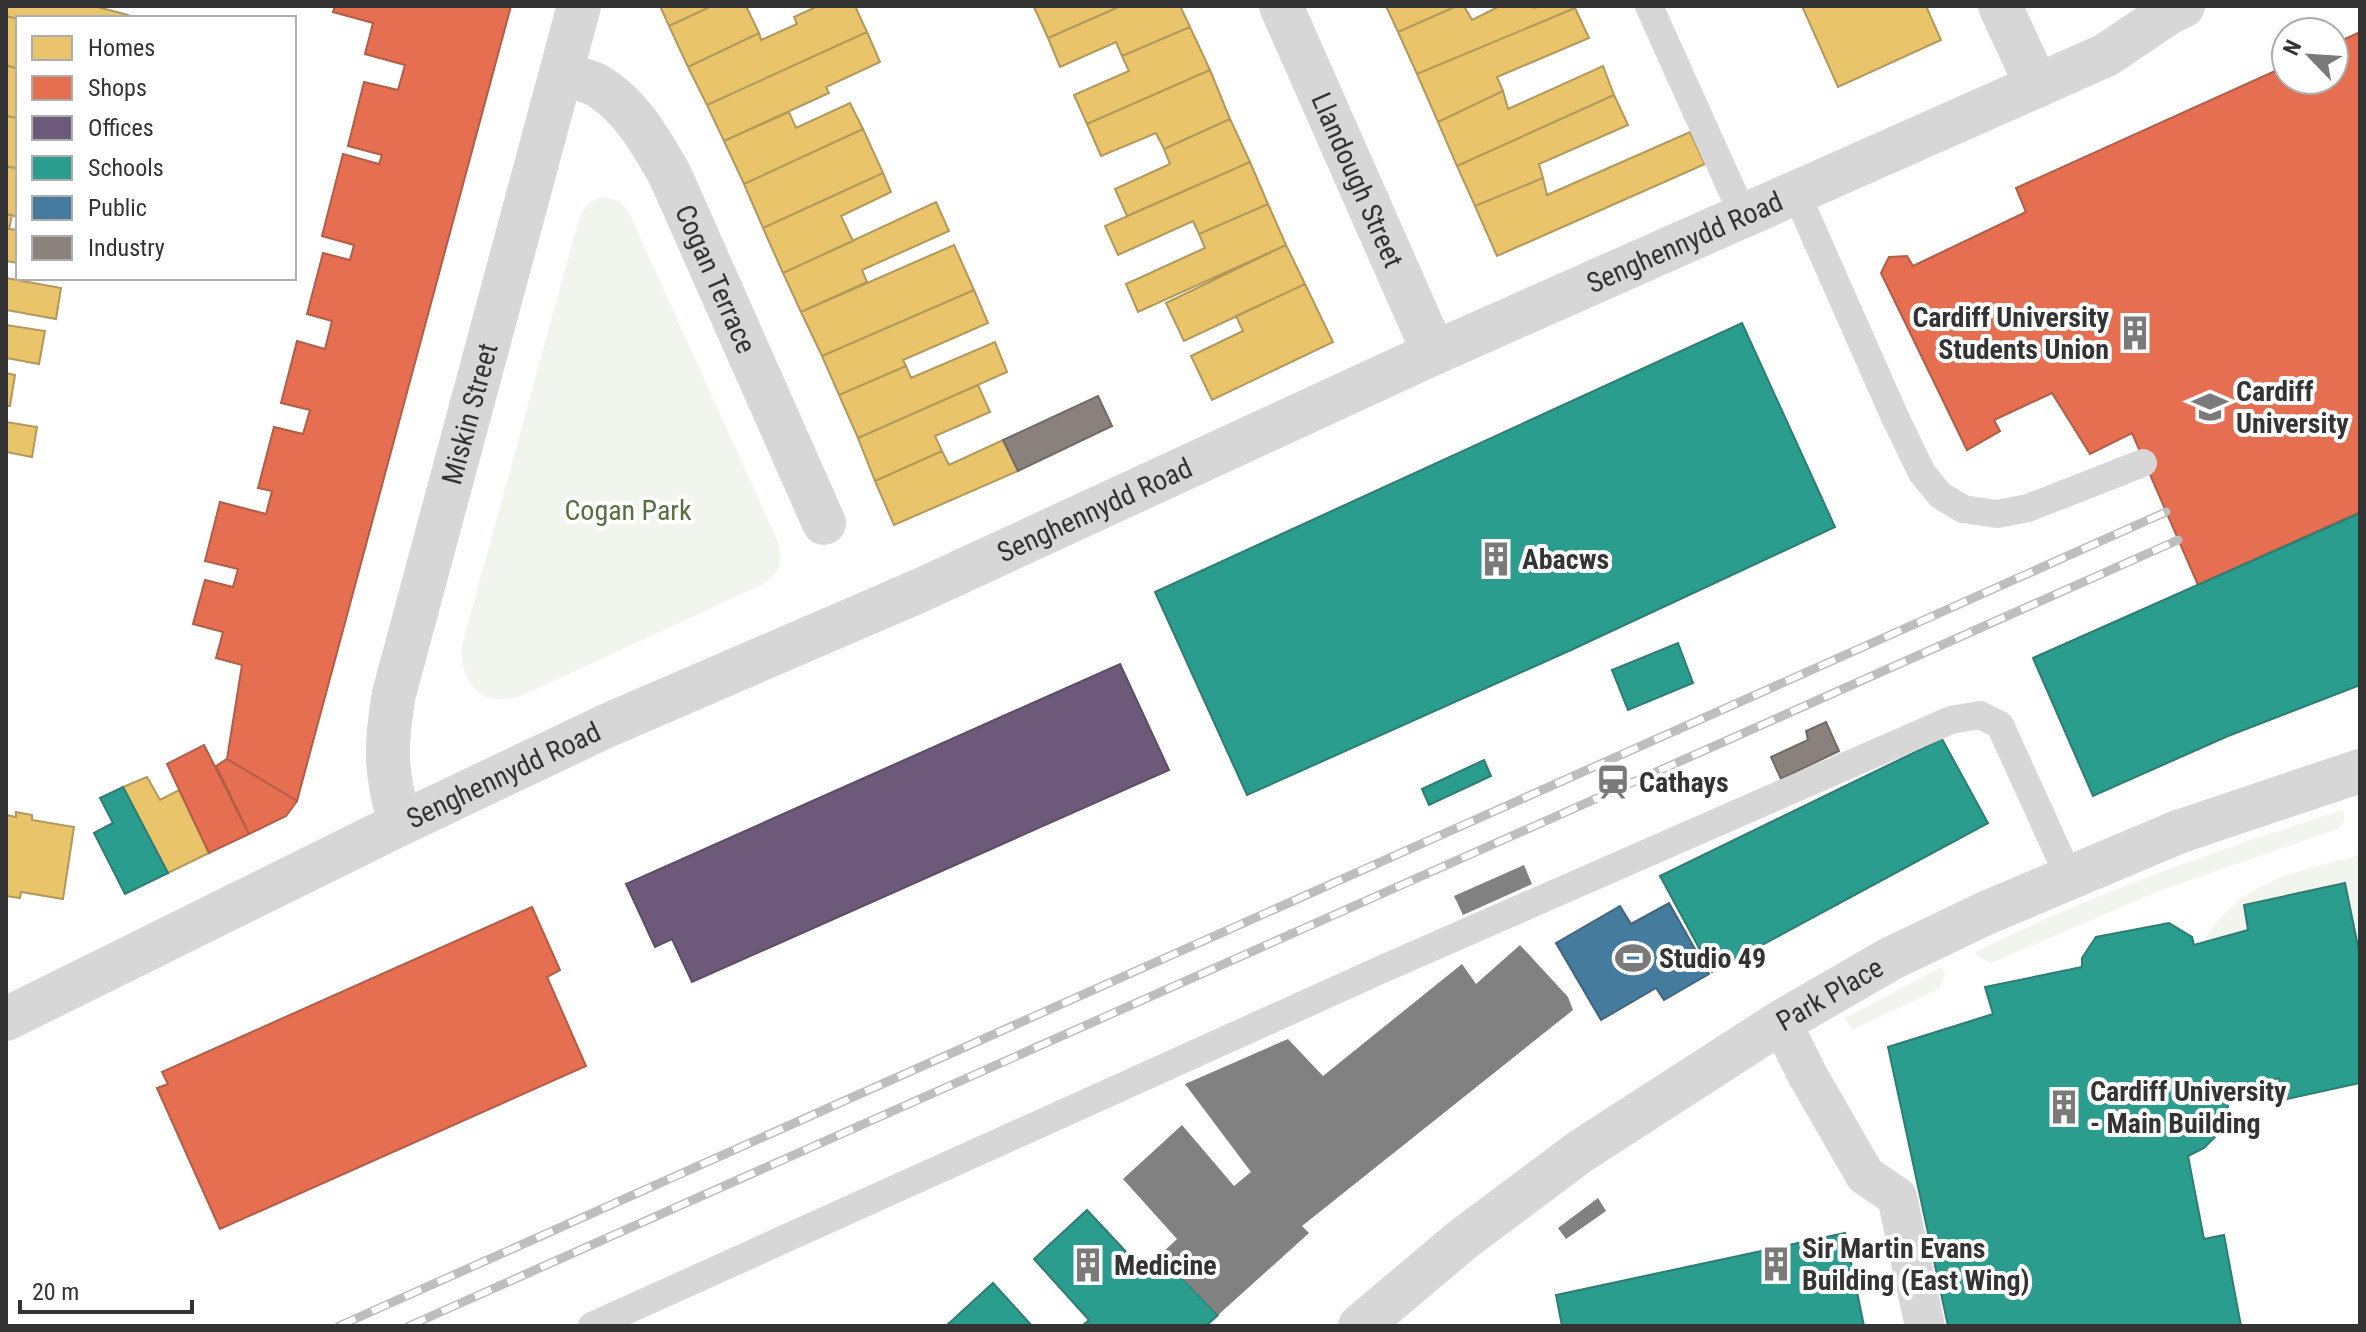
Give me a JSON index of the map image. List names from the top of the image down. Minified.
{"streets":{"street":["Llandough Street","Senghennydd Road","Cogan Terrace","Miskin Street","Park Place"]},"crossings":[["Llandough Street","Senghennydd Road"],["Senghennydd Road","Miskin Street"],["Cogan Terrace","Miskin Street"]],"parks":["Cogan Park"],"places":{"building":["Cardiff University Students Union","Abacws","Cardiff University - Main Building","Sir Martin Evans Building (East Wing)","Medicine"],"school or university":["Cardiff University"],"station":["Cathays"],"sports":["Studio 49"]},"legend":["Homes","Shops","Offices","Schools","Public","Industry"],"scale_bar":"20 m","north":"top left"}
